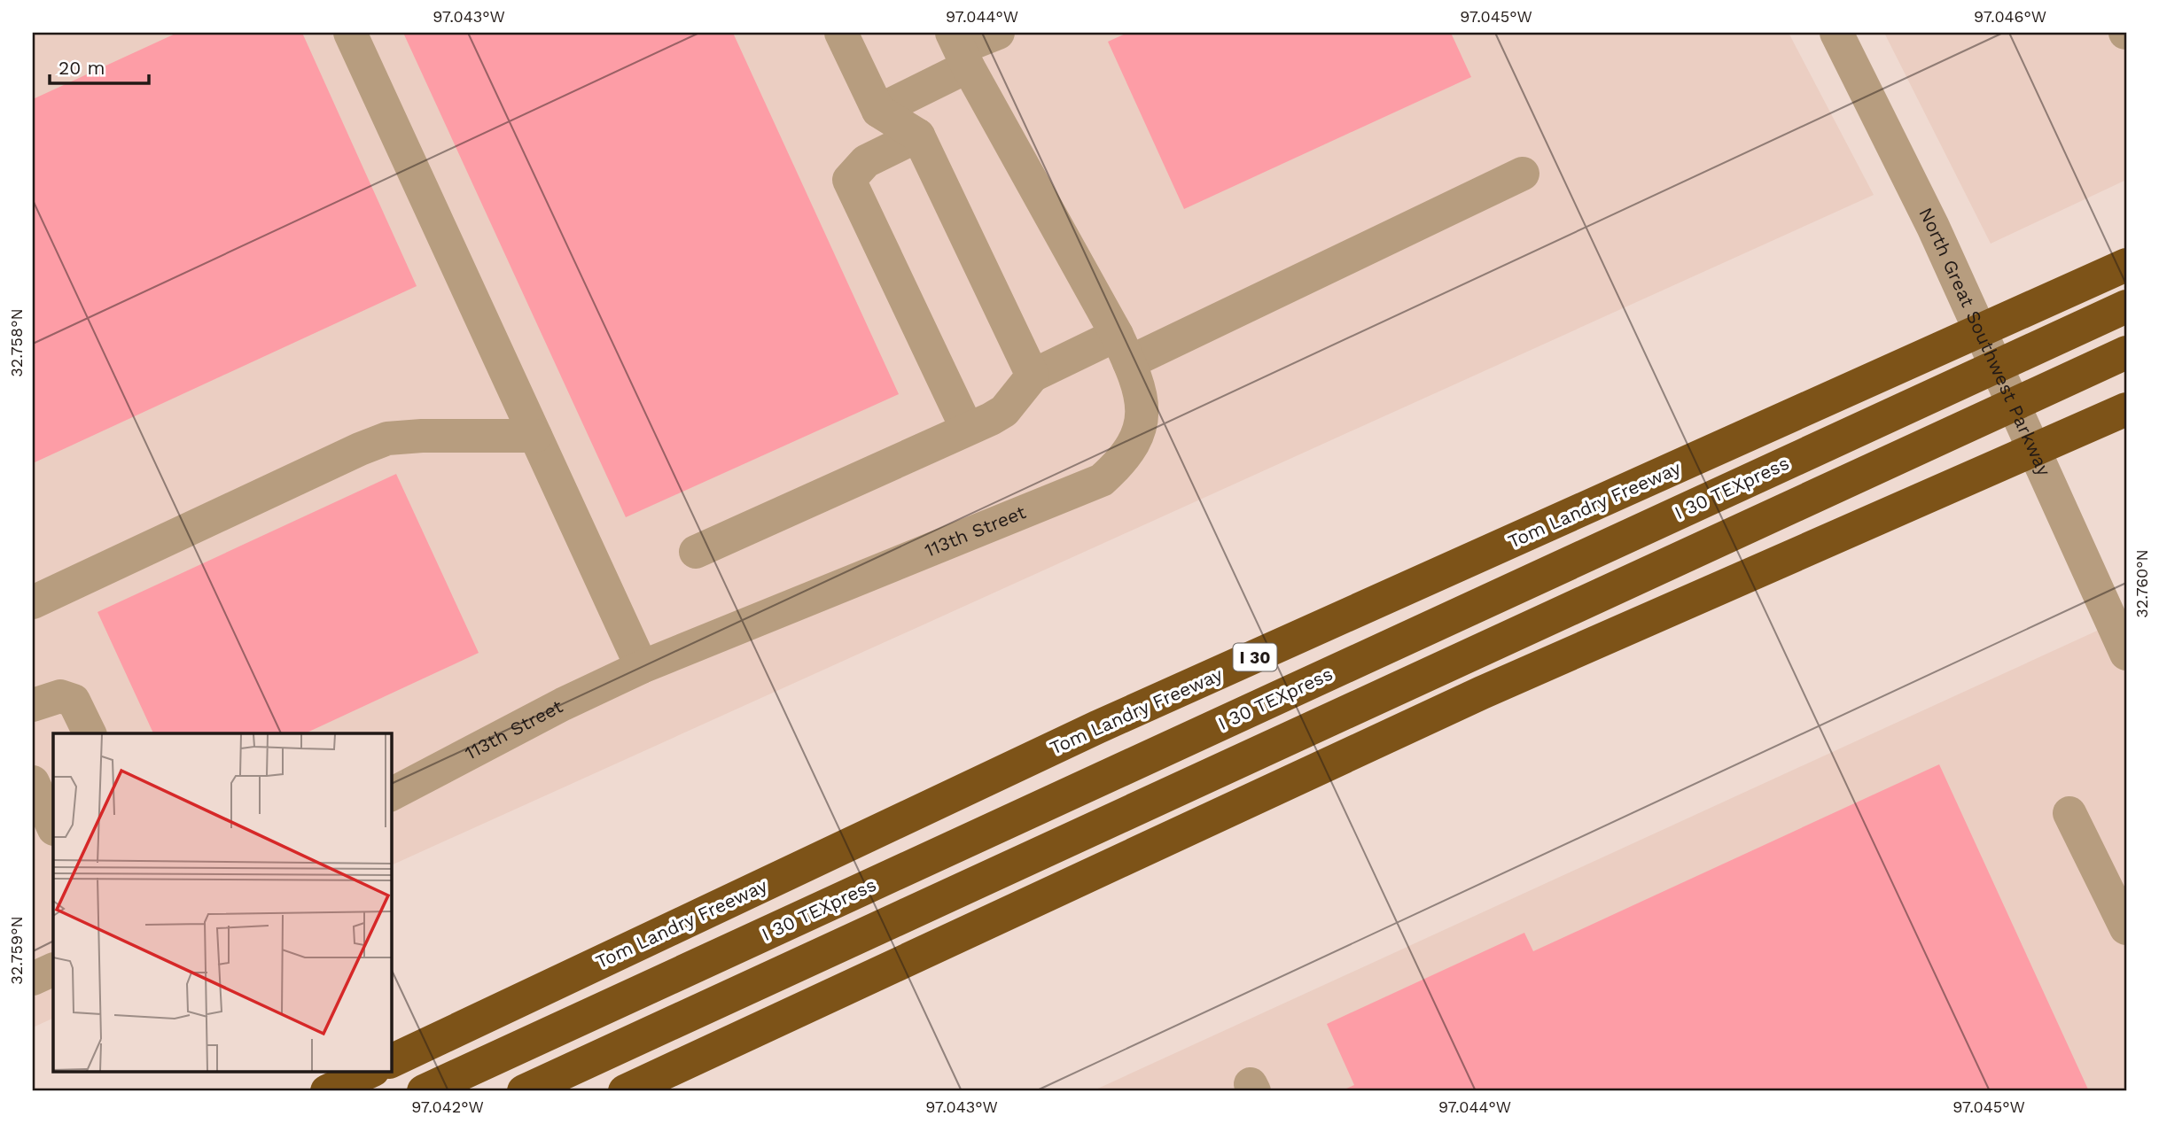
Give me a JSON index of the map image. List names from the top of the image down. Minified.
{"streets":{"highway":["I 30 TEXpress","Tom Landry Freeway","I 30"],"street":["North Great Southwest Parkway","113th Street"]},"scale_bar":"20 m","coordinates":["97.043°W","97.044°W","97.045°W","97.046°W","32.758°N","32.760°N","32.759°N","97.042°W"]}
